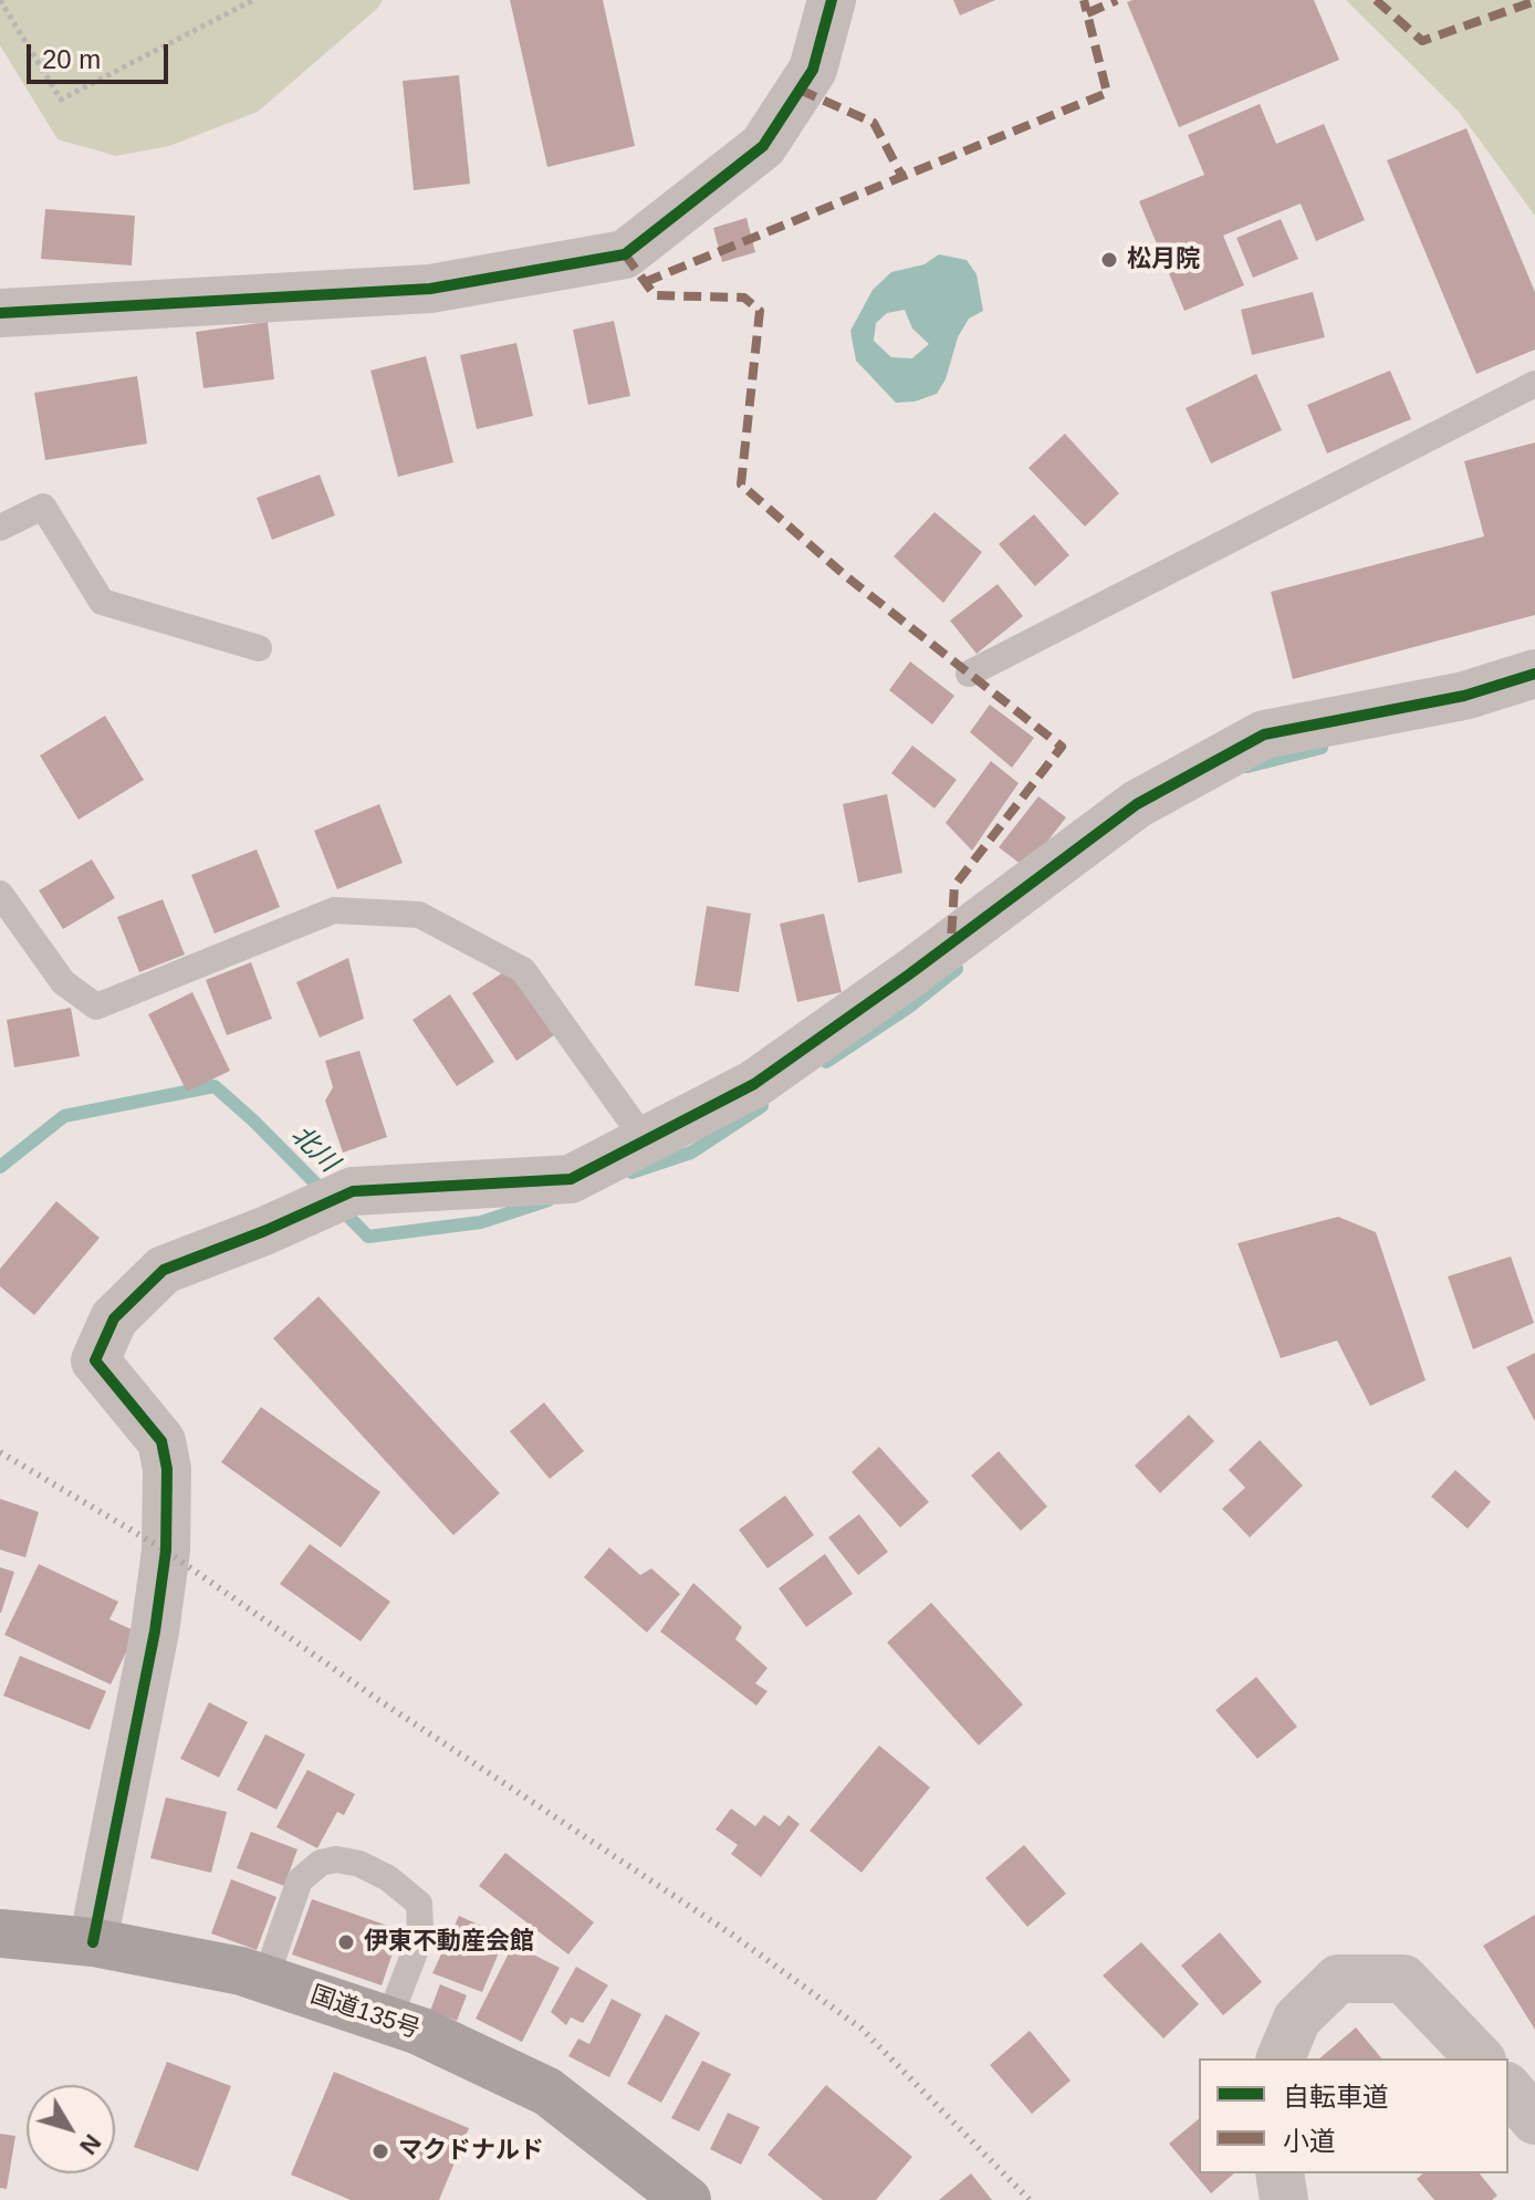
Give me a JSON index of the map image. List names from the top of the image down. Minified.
{"streets":{"highway":["国道135号"]},"water":["北川"],"places":["松月院","伊東不動産会館","マクドナルド"],"legend":["自転車道","小道"],"scale_bar":"20 m","north":"bottom right"}
